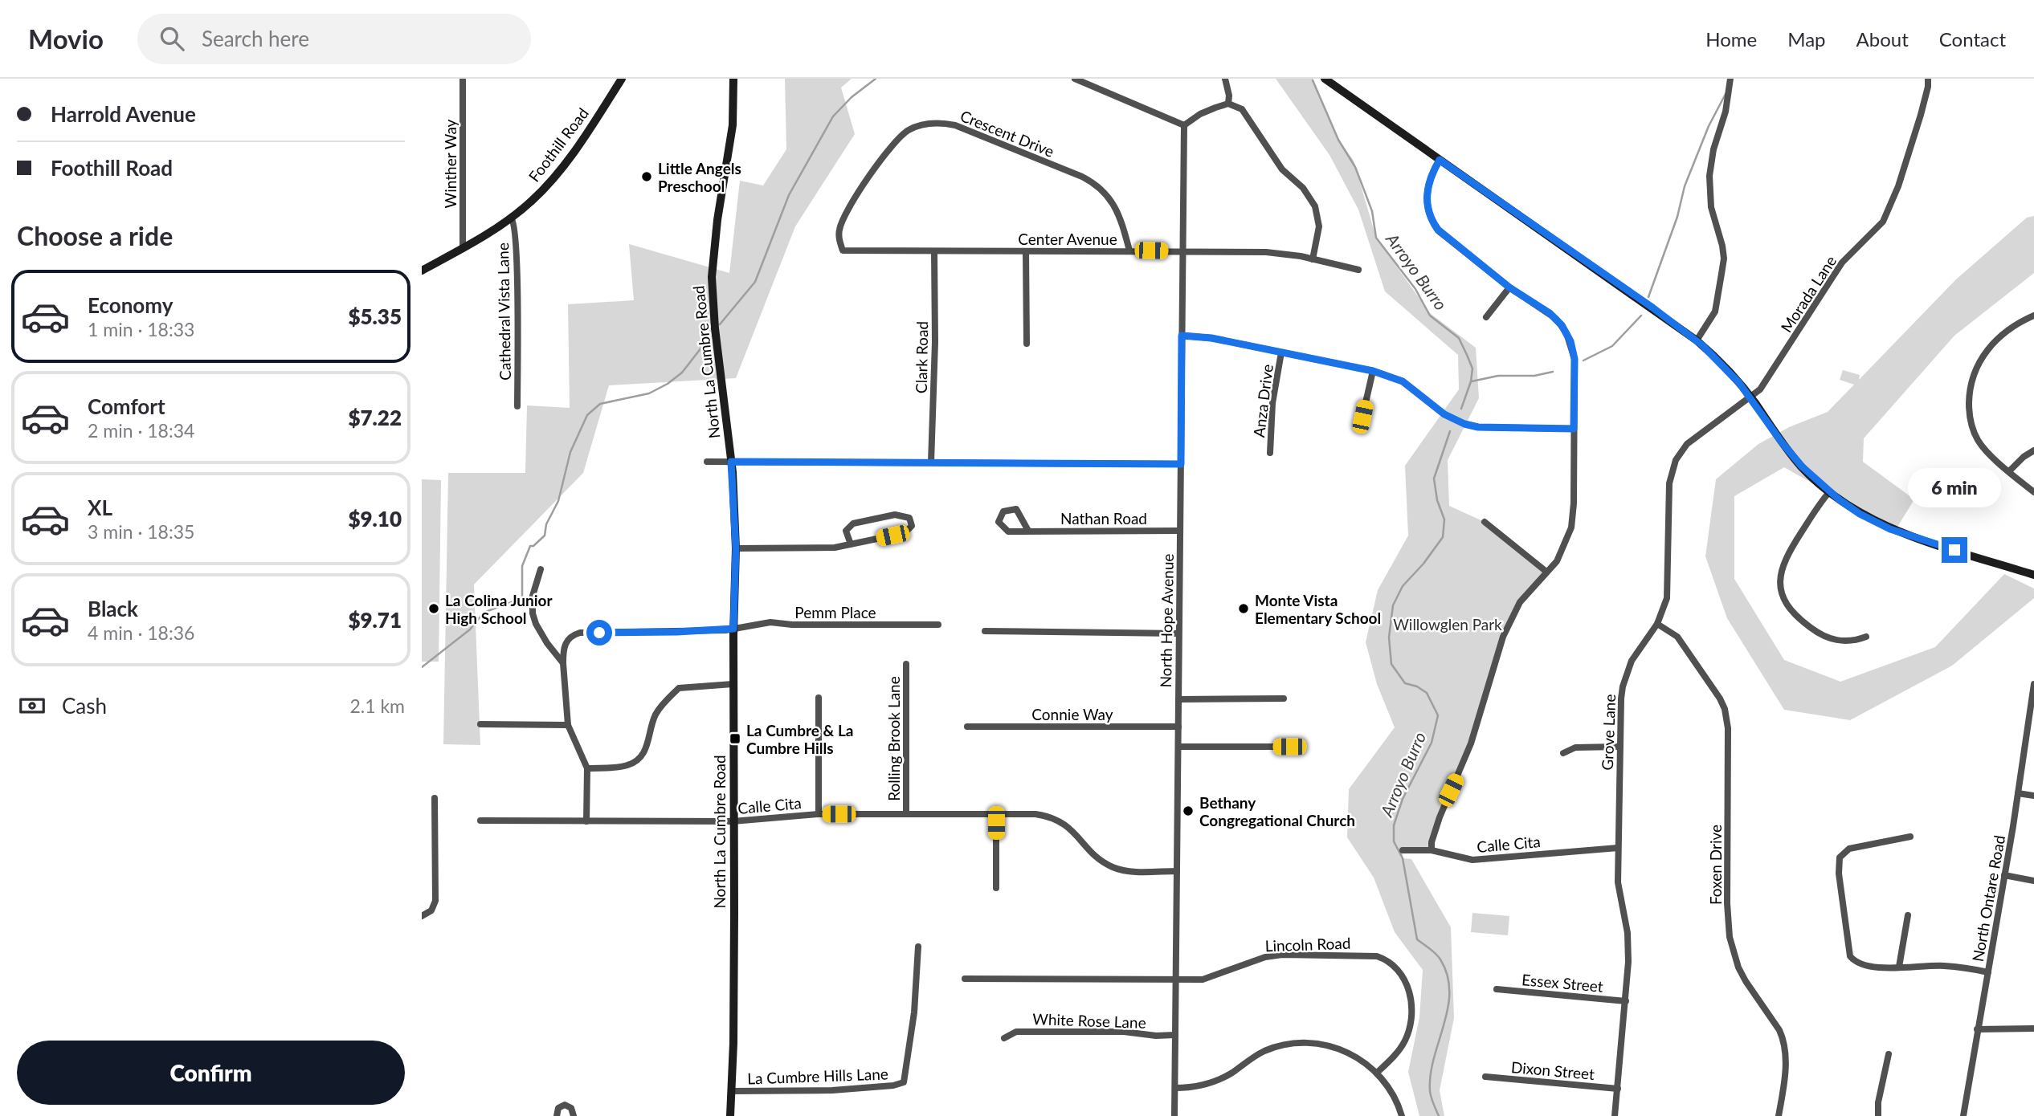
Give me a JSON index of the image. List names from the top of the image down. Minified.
{"streets":{"main road":["Foothill Road","North La Cumbre Road"],"street":["Crescent Drive","Winther Way","Center Avenue","Morada Lane","Cathedral Vista Lane","Clark Road","Anza Drive","Nathan Road","Pemm Place","North Hope Avenue","Connie Way","Grove Lane","Rolling Brook Lane","Calle Cita","Foxen Drive","North Ontare Road","Lincoln Road","Essex Street","White Rose Lane","Dixon Street","La Cumbre Hills Lane"]},"crossings":[["Crescent Drive","Center Avenue"],["Foothill Road","Winther Way"],["Foothill Road","Cathedral Vista Lane"],["Center Avenue","Clark Road"],["Center Avenue","North Hope Avenue"],["Morada Lane","Grove Lane"],["North La Cumbre Road","Pemm Place"],["North La Cumbre Road","Calle Cita"],["North La Cumbre Road","La Cumbre Hills Lane"],["Nathan Road","North Hope Avenue"],["North Hope Avenue","Connie Way"],["North Hope Avenue","Calle Cita"],["North Hope Avenue","Lincoln Road"],["North Hope Avenue","White Rose Lane"],["Grove Lane","Calle Cita"],["Grove Lane","Foxen Drive"],["Grove Lane","Essex Street"],["Grove Lane","Dixon Street"],["Rolling Brook Lane","Calle Cita"]],"water":["Arroyo Burro"],"parks":["Willowglen Park"],"places":{"other":["Little Angels Preschool","La Colina Junior High School","Monte Vista Elementary School","Bethany Congregational Church"],"transit":["La Cumbre & La Cumbre Hills"]},"page":{"header":"Movio","search":"Search here","nav":["Home","Map","About","Contact"],"banner":["Harrold Avenue","Foothill Road"],"heading":"Choose a ride","list":[{"name":"Economy","note":"1 min · 18:33","value":"$5.35"},{"name":"Comfort","note":"2 min · 18:34","value":"$7.22"},{"name":"XL","note":"3 min · 18:35","value":"$9.10"},{"name":"Black","note":"4 min · 18:36","value":"$9.71"}],"bubble":"6 min","pay":["Cash","2.1 km"],"buttons":"Confirm"}}
